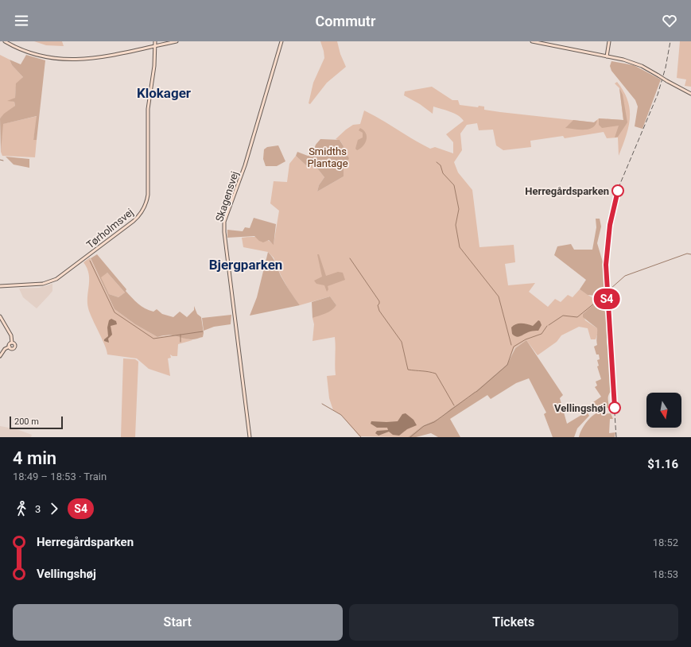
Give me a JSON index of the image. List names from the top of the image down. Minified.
{"streets":{"street":["Skagensvej","Tørholmsvej"]},"districts":["Klokager","Bjergparken"],"parks":["Smidths Plantage"],"places":["Herregårdsparken","Vellingshøj"],"scale_bar":"200 m","north":"bottom","page":{"header":"Commutr","on_map":"S4","scale":"200 m","heading":["4 min","18:49 – 18:53 · Train","$1.16"],"legs":["3","S4"],"list":[{"name":"Herregårdsparken","value":"18:52"},{"name":"Vellingshøj","value":"18:53"}],"buttons":["Start","Tickets"]}}
